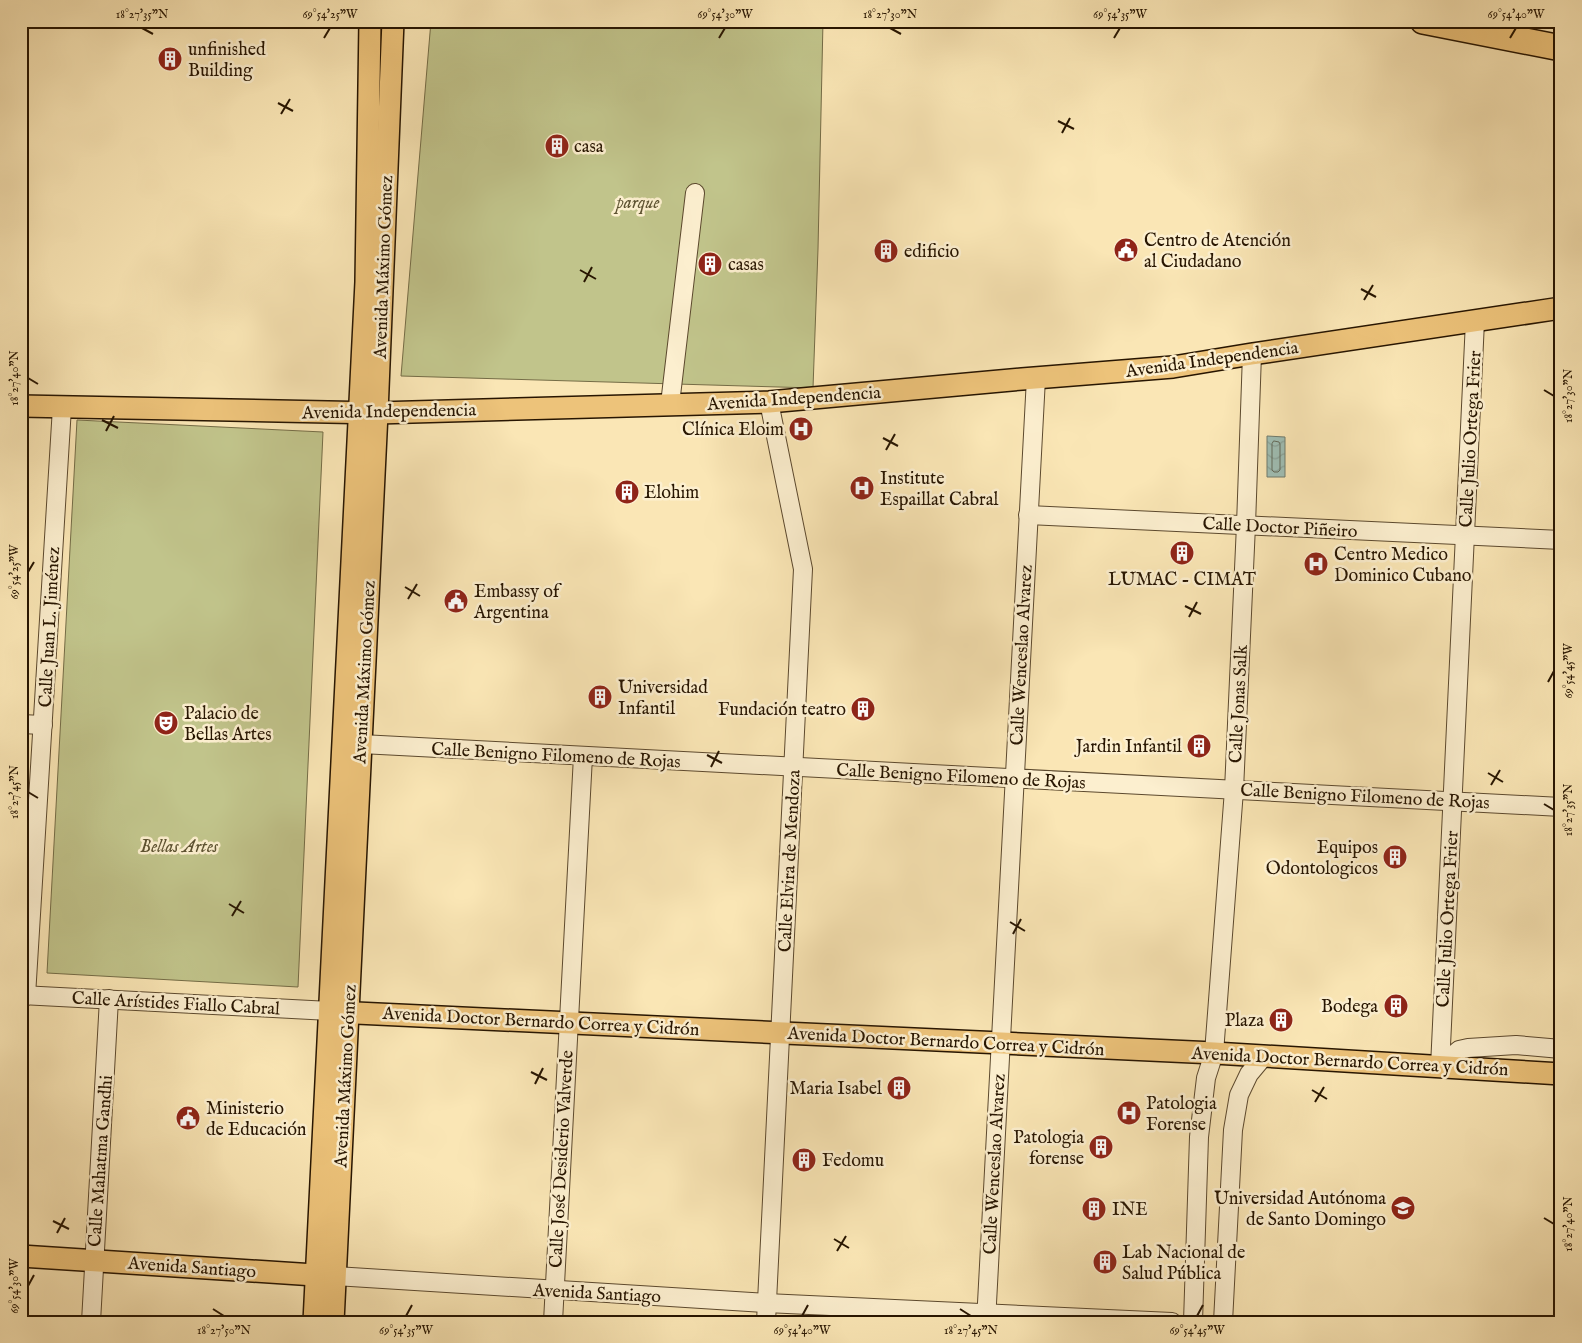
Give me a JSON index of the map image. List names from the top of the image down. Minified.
{"streets":{"main road":["Avenida Máximo Gómez","Avenida Independencia","Avenida Doctor Bernardo Correa y Cidrón","Avenida Santiago"],"street":["Calle Julio Ortega Frier","Calle Doctor Piñeiro","Calle Juan L. Jiménez","Calle Wenceslao Alvarez","Calle Jonas Salk","Calle Benigno Filomeno de Rojas","Calle Elvira de Mendoza","Calle Arístides Fiallo Cabral","Calle José Desiderio Valverde","Calle Mahatma Gandhi"]},"crossings":[["Avenida Máximo Gómez","Avenida Independencia"],["Avenida Máximo Gómez","Calle Benigno Filomeno de Rojas"],["Avenida Máximo Gómez","Calle Arístides Fiallo Cabral"],["Avenida Máximo Gómez","Avenida Doctor Bernardo Correa y Cidrón"],["Avenida Máximo Gómez","Avenida Santiago"],["Avenida Independencia","Calle Julio Ortega Frier"],["Avenida Independencia","Calle Juan L. Jiménez"],["Avenida Independencia","Calle Wenceslao Alvarez"],["Avenida Independencia","Calle Jonas Salk"],["Avenida Independencia","Calle Elvira de Mendoza"],["Calle Julio Ortega Frier","Calle Doctor Piñeiro"],["Calle Julio Ortega Frier","Calle Benigno Filomeno de Rojas"],["Calle Julio Ortega Frier","Avenida Doctor Bernardo Correa y Cidrón"],["Calle Doctor Piñeiro","Calle Wenceslao Alvarez"],["Calle Doctor Piñeiro","Calle Jonas Salk"],["Calle Juan L. Jiménez","Calle Arístides Fiallo Cabral"],["Calle Wenceslao Alvarez","Calle Benigno Filomeno de Rojas"],["Calle Wenceslao Alvarez","Avenida Doctor Bernardo Correa y Cidrón"],["Calle Wenceslao Alvarez","Avenida Santiago"],["Calle Jonas Salk","Calle Benigno Filomeno de Rojas"],["Calle Jonas Salk","Avenida Doctor Bernardo Correa y Cidrón"],["Calle Benigno Filomeno de Rojas","Calle Elvira de Mendoza"],["Calle Benigno Filomeno de Rojas","Calle José Desiderio Valverde"],["Calle Elvira de Mendoza","Avenida Doctor Bernardo Correa y Cidrón"],["Calle Elvira de Mendoza","Avenida Santiago"],["Calle Arístides Fiallo Cabral","Avenida Doctor Bernardo Correa y Cidrón"],["Calle Arístides Fiallo Cabral","Calle Mahatma Gandhi"],["Avenida Doctor Bernardo Correa y Cidrón","Calle José Desiderio Valverde"],["Calle José Desiderio Valverde","Avenida Santiago"],["Calle Mahatma Gandhi","Avenida Santiago"]],"parks":["parque","Bellas Artes"],"places":{"building":["unfinished Building","casa","edificio","casas","Elohim","LUMAC - CIMAT","Universidad Infantil","Fundación teatro","Jardin Infantil","Equipos Odontologicos","Bodega","Plaza","Maria Isabel","Patologia forense","Fedomu","INE","Lab Nacional de Salud Pública"],"public building":["Centro de Atención al Ciudadano","Embassy of Argentina","Ministerio de Educación"],"hospital":["Clínica Eloim","Institute Espaillat Cabral","Centro Medico Dominico Cubano","Patologia Forense"],"theatre":["Palacio de Bellas Artes"],"school or university":["Universidad Autónoma de Santo Domingo"]},"coordinates":["18°27'35\"N","69°54'25\"W","69°54'30\"W","18°27'30\"N","69°54'35\"W","69°54'40\"W","18°27'40\"N","69°54'45\"W","18°27'45\"N","18°27'50\"N"]}
